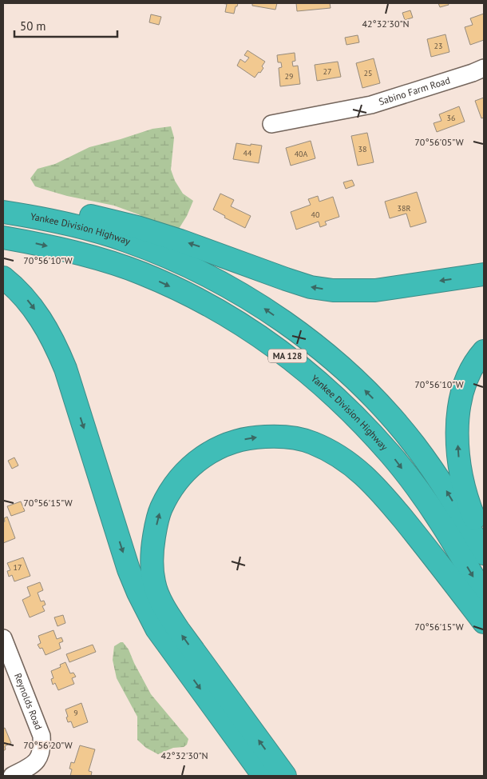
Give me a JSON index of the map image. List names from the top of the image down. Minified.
{"streets":{"highway":["Yankee Division Highway","MA 128"],"street":["Sabino Farm Road","Reynolds Road"]},"house_numbers":["23","27","25","29","36","38","44","40A","38R","40","17","9"],"scale_bar":"50 m","coordinates":["42°32'30\"N","70°56'05\"W","70°56'10\"W","70°56'15\"W","70°56'20\"W"]}
